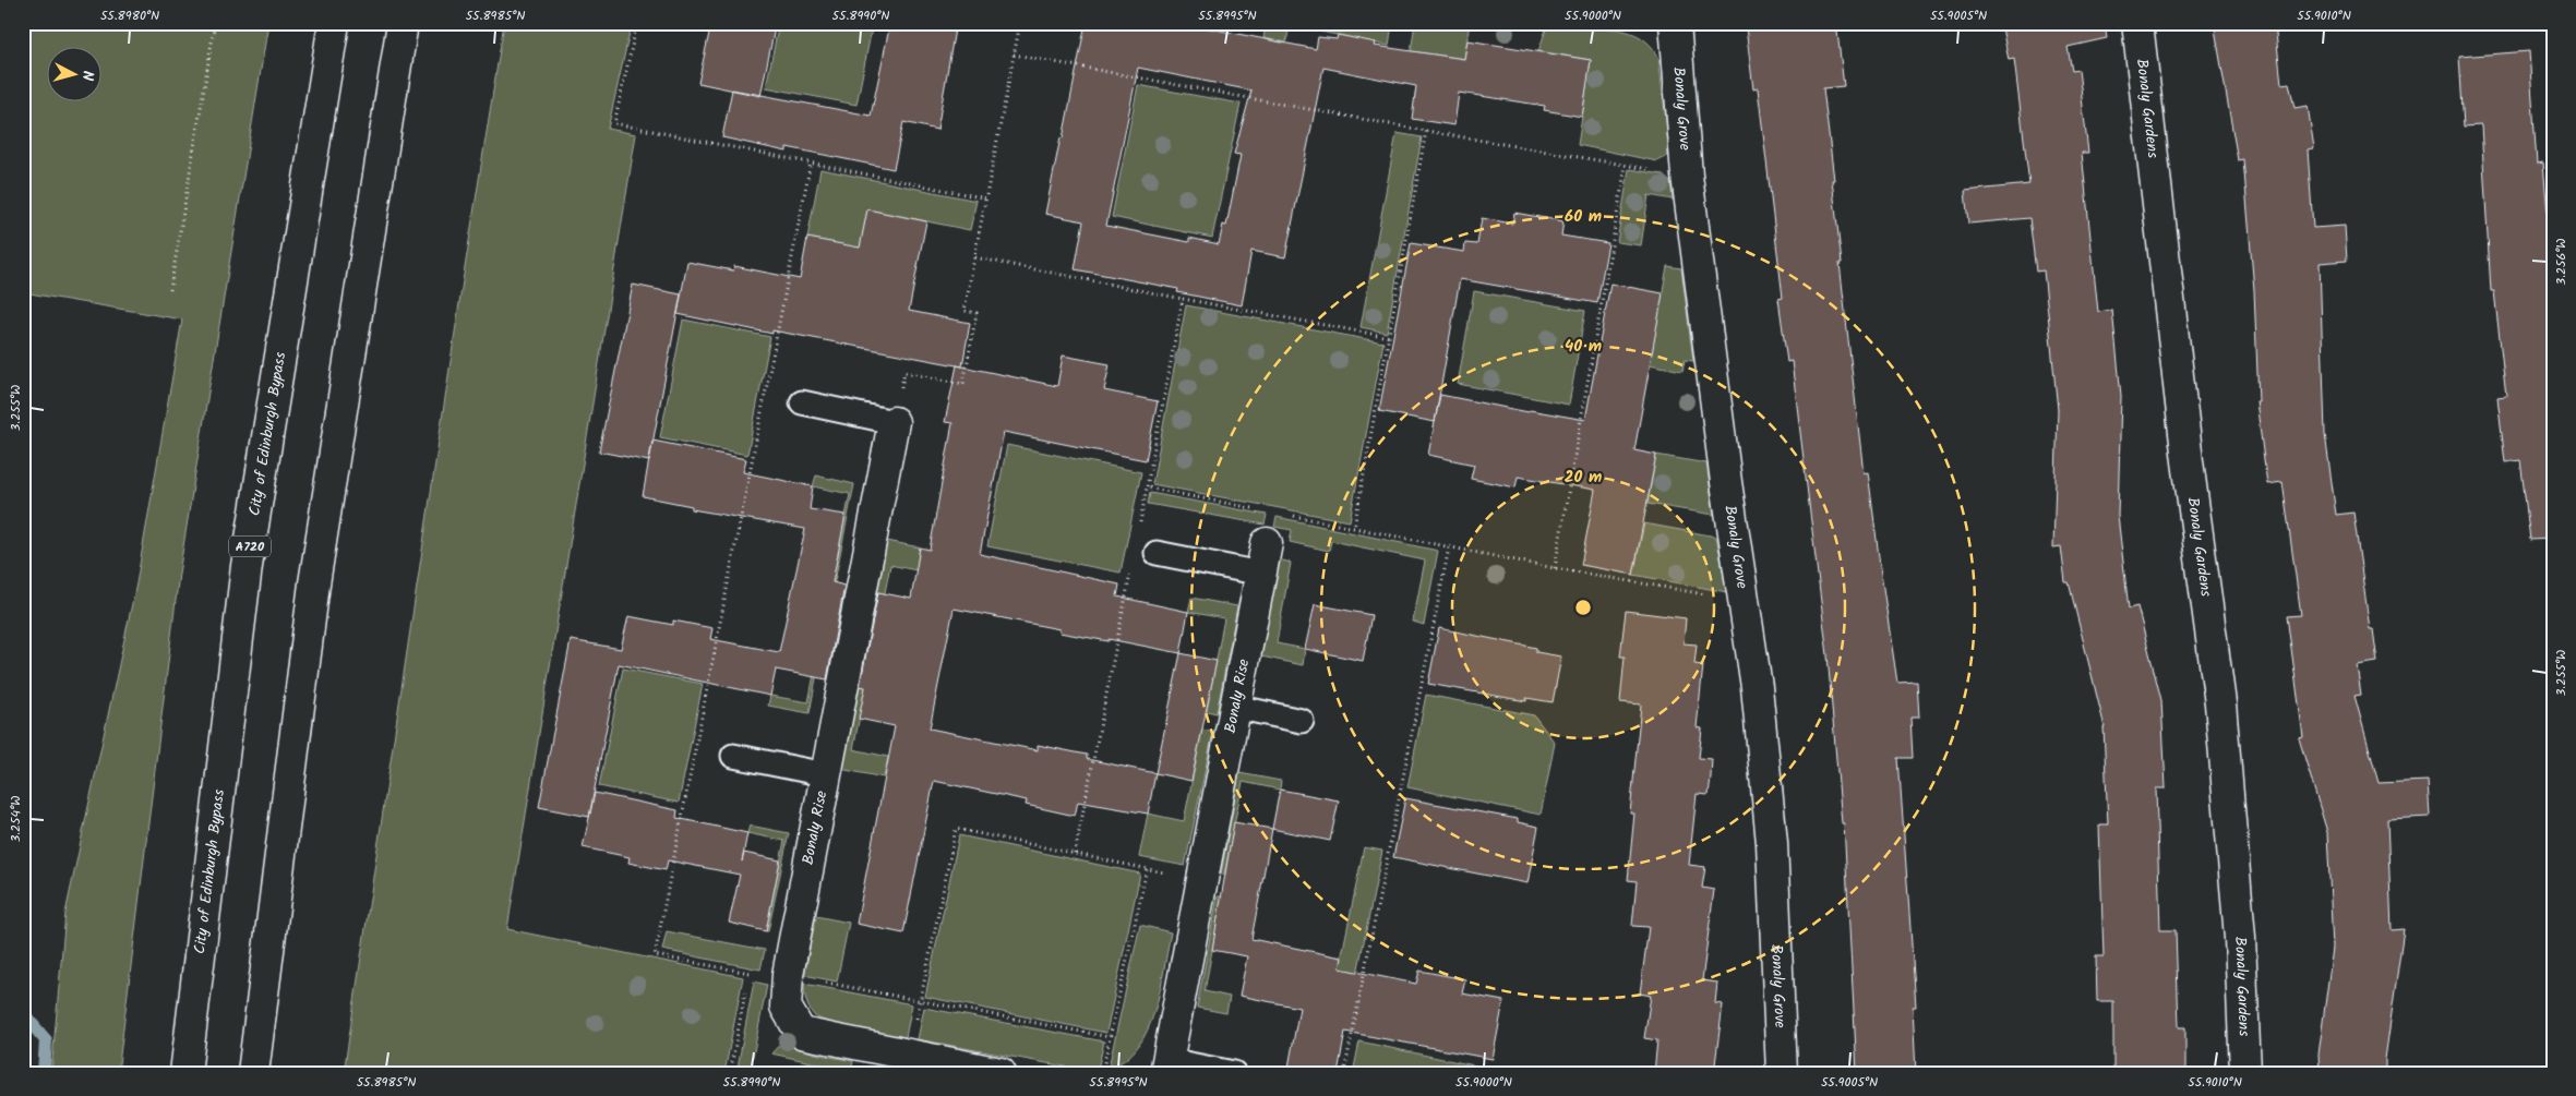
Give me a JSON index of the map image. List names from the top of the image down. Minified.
{"streets":{"main road":["Bonaly Grove","Bonaly Gardens","City of Edinburgh Bypass","A720","Bonaly Rise"]},"north":"right","coordinates":["55.8980°N","55.8985°N","55.8990°N","55.8995°N","55.9000°N","55.9005°N","55.9010°N","3.256°W","3.255°W","3.254°W"],"rings":["60 m","40 m","20 m"]}
